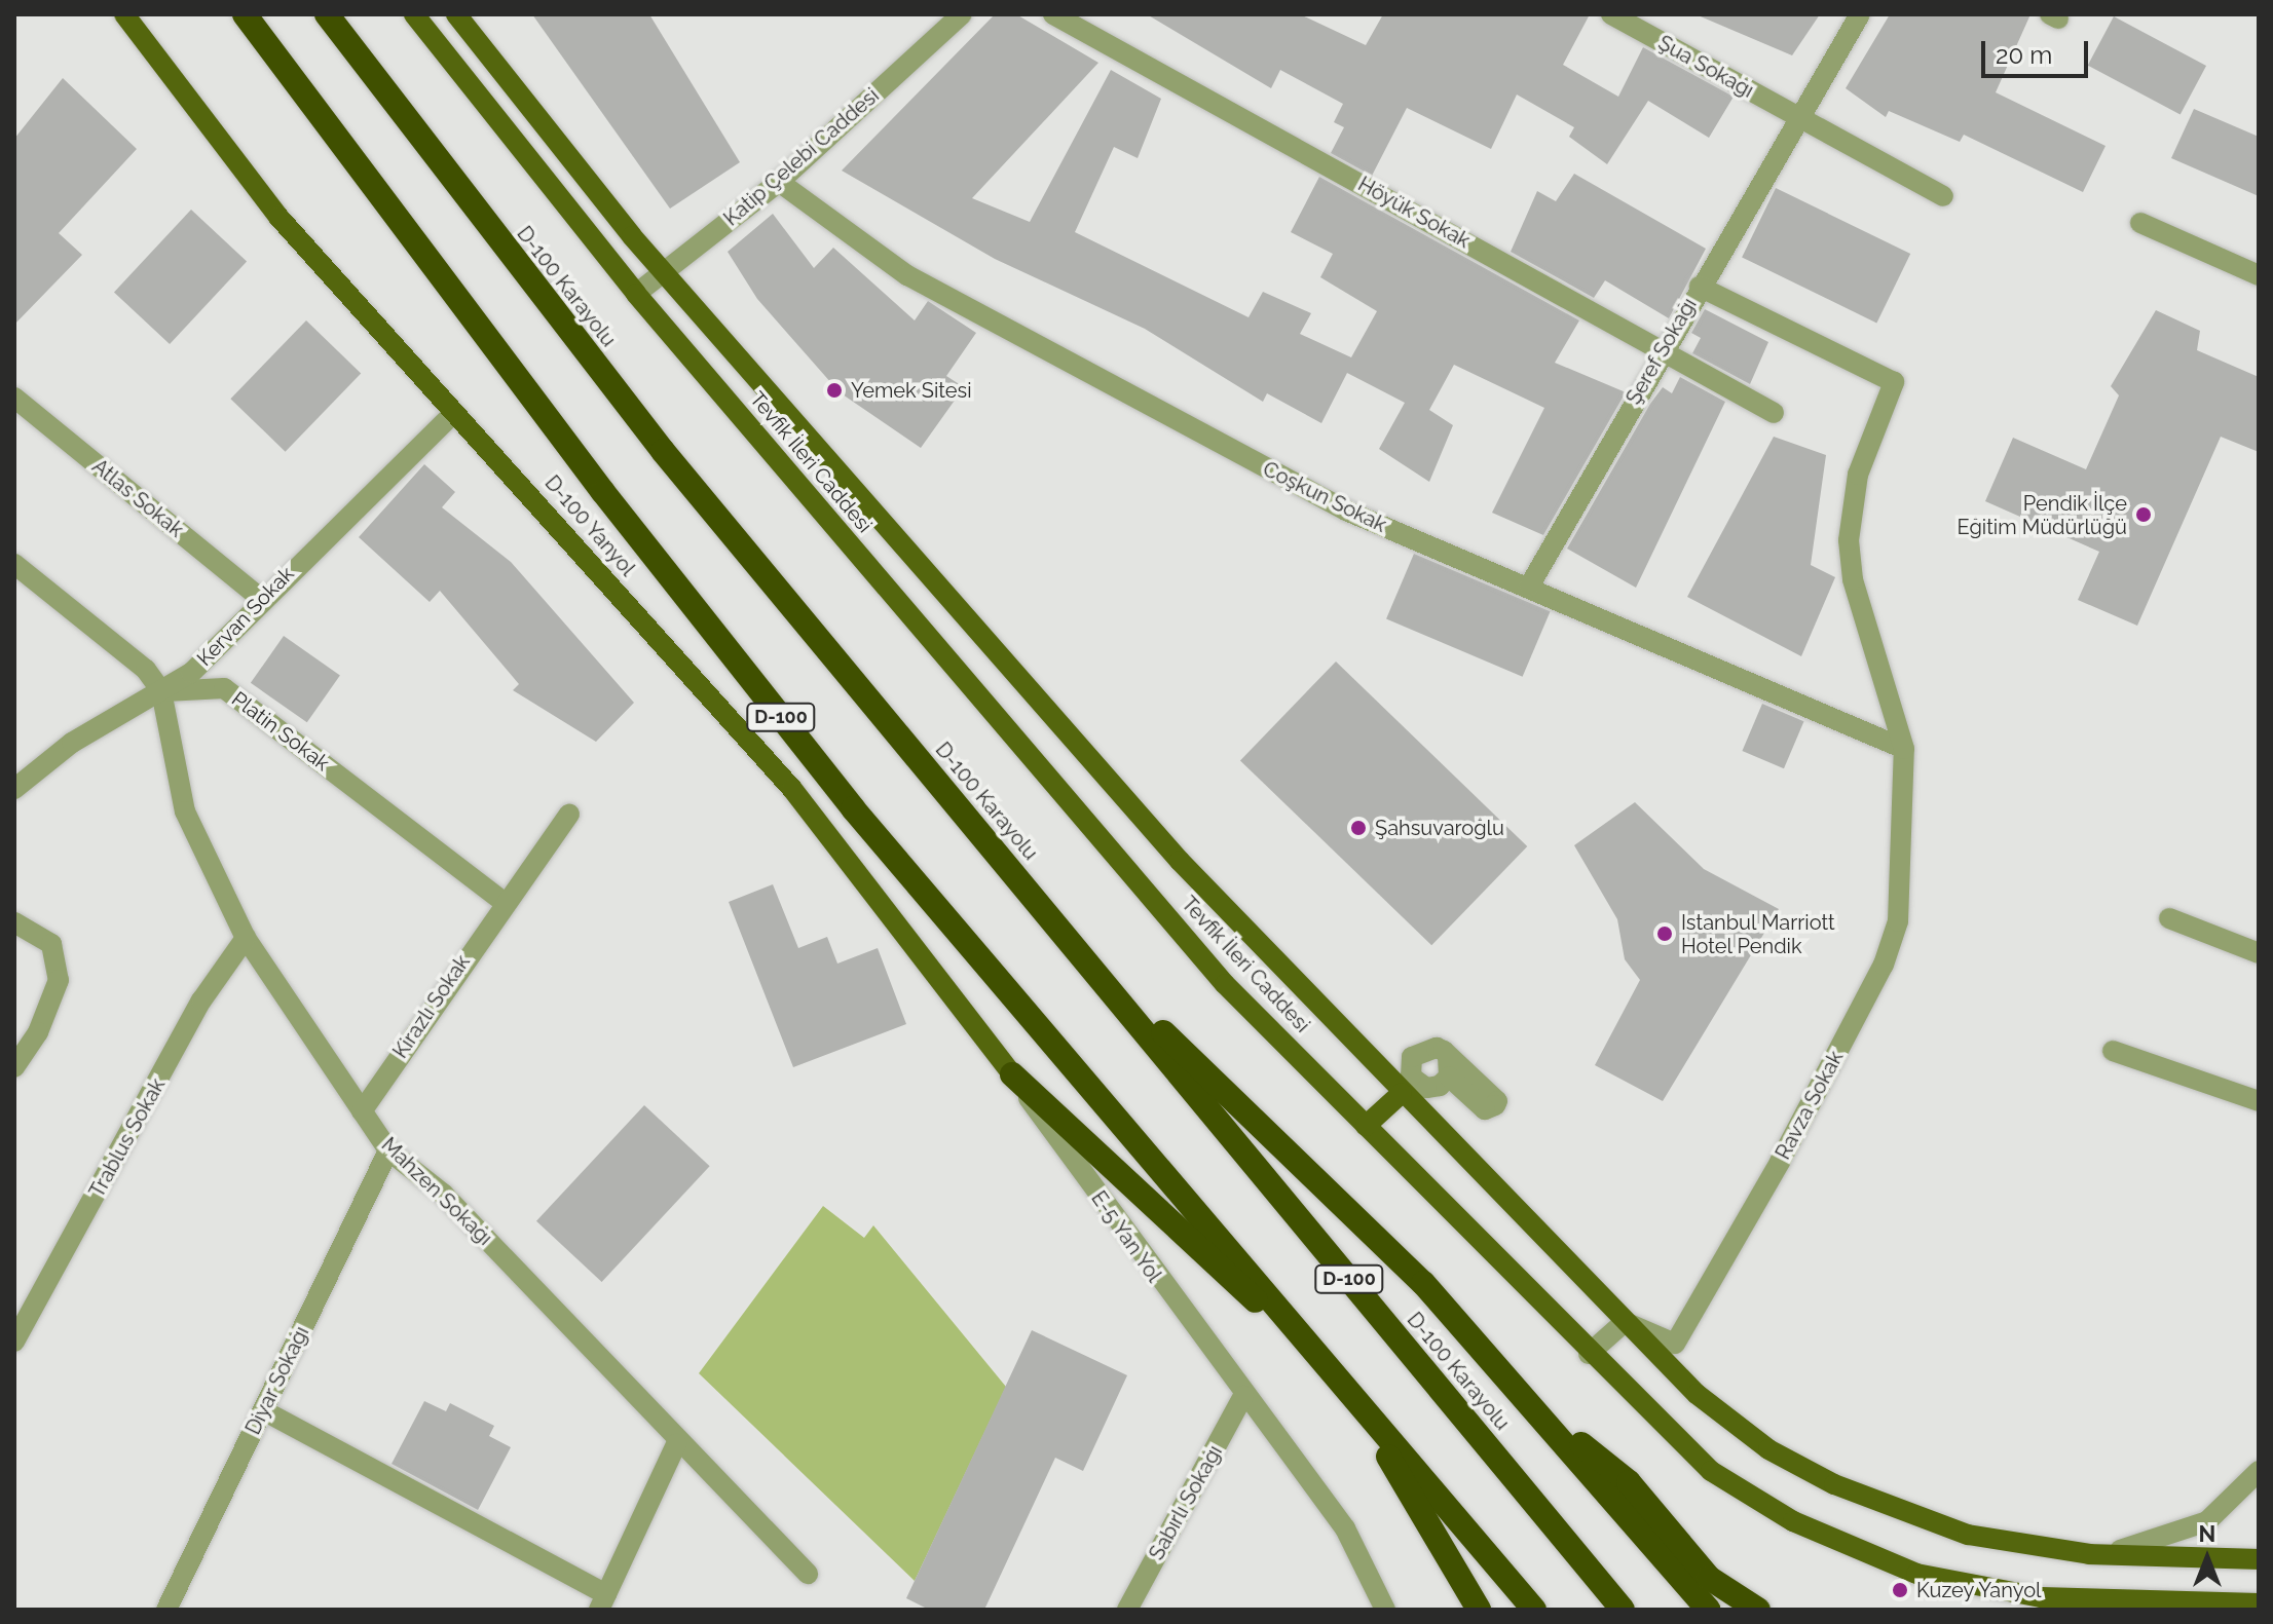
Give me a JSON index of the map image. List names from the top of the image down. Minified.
{"streets":{"highway":["D-100 Karayolu","D-100"],"main road":["Tevfik İleri Caddesi","D-100 Yanyol"],"street":["Şua Sokağı","Katip Çelebi Caddesi","Höyük Sokak","Şeref Sokağı","Coşkun Sokak","Atlas Sokak","Kervan Sokak","Platin Sokak","Kirazlı Sokak","Ravza Sokak","Trablus Sokak","Mahzen Sokağı","E-5 Yan Yol","Diyar Sokağı","Sabırlı Sokağı"]},"crossings":[["Şua Sokağı","Şeref Sokağı"],["Katip Çelebi Caddesi","Tevfik İleri Caddesi"],["Katip Çelebi Caddesi","Coşkun Sokak"],["Höyük Sokak","Şeref Sokağı"],["Şeref Sokağı","Coşkun Sokak"],["Tevfik İleri Caddesi","Ravza Sokak"],["Coşkun Sokak","Ravza Sokak"],["Atlas Sokak","Kervan Sokak"],["D-100 Yanyol","Kervan Sokak"],["D-100 Yanyol","E-5 Yan Yol"],["Kervan Sokak","Platin Sokak"],["Kervan Sokak","Mahzen Sokağı"],["Platin Sokak","Kirazlı Sokak"],["Platin Sokak","Mahzen Sokağı"],["Kirazlı Sokak","Mahzen Sokağı"],["Trablus Sokak","Mahzen Sokağı"],["Mahzen Sokağı","Diyar Sokağı"],["E-5 Yan Yol","Sabırlı Sokağı"]],"places":["Yemek Sitesi","Pendik İlçe Eğitim Müdürlüğü","Şahsuvaroğlu","Istanbul Marriott Hotel Pendik","Kuzey Yanyol"],"scale_bar":"20 m","north":"top"}
